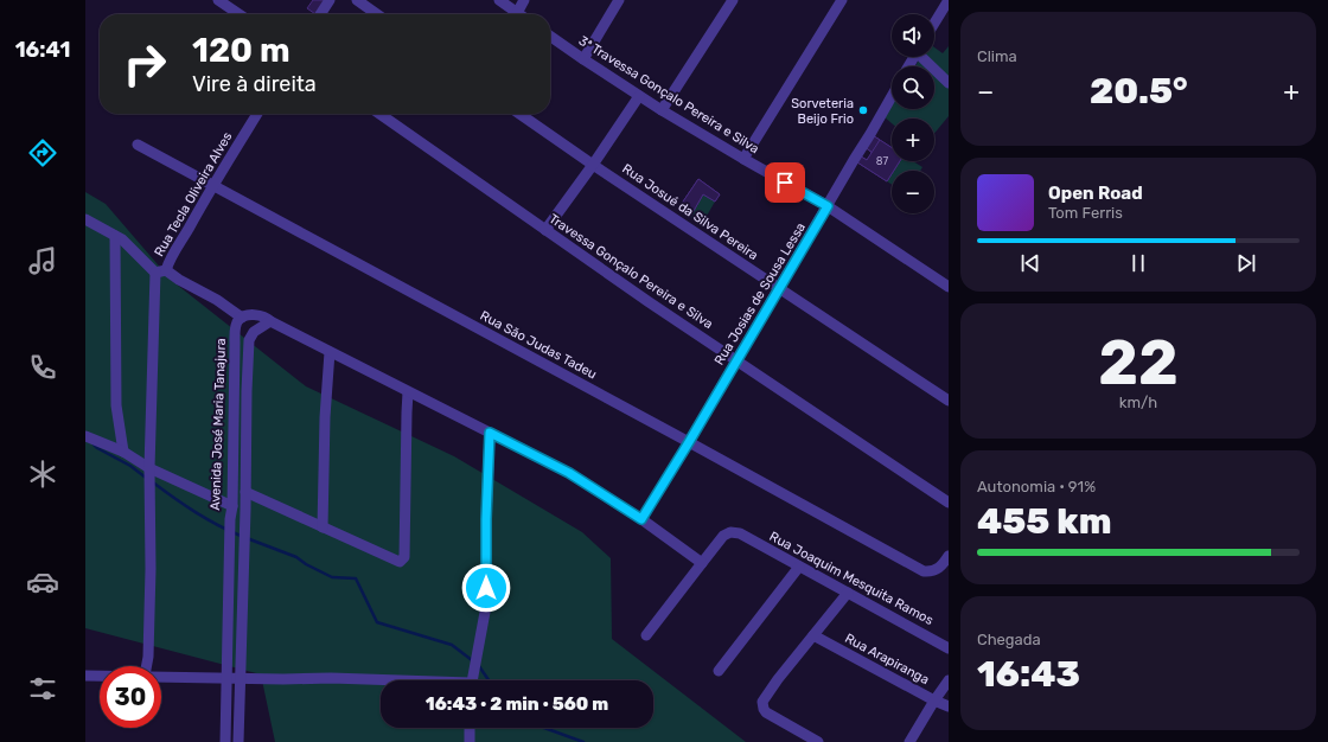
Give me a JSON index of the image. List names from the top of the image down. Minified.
{"streets":{"street":["3ª Travessa Gonçalo Pereira e Silva","Rua Tecla Oliveira Alves","Rua Josué da Silva Pereira","Travessa Gonçalo Pereira e Silva","Rua Josias de Sousa Lessa","Rua São Judas Tadeu","Avenida José Maria Tanajura","Rua Joaquim Mesquita Ramos","Rua Arapiranga"]},"crossings":[["3ª Travessa Gonçalo Pereira e Silva","Rua Josias de Sousa Lessa"],["Rua Tecla Oliveira Alves","Rua São Judas Tadeu"],["Rua Josué da Silva Pereira","Rua Josias de Sousa Lessa"],["Travessa Gonçalo Pereira e Silva","Rua Josias de Sousa Lessa"],["Rua Josias de Sousa Lessa","Rua São Judas Tadeu"]],"places":["Sorveteria Beijo Frio"],"house_numbers":["87"],"page":{"tabs":"16:41","tile":["Clima",["22","km/h"],["Autonomia · 91%","455 km"],["Chegada","16:43"]],"map_buttons":["+","−"],"turn":["120 m","Vire à direita"],"heat":["−","20.5°","+"],"song":["Open Road","Tom Ferris"],"limit":"30","trip":"16:43 · 2 min · 560 m"}}
